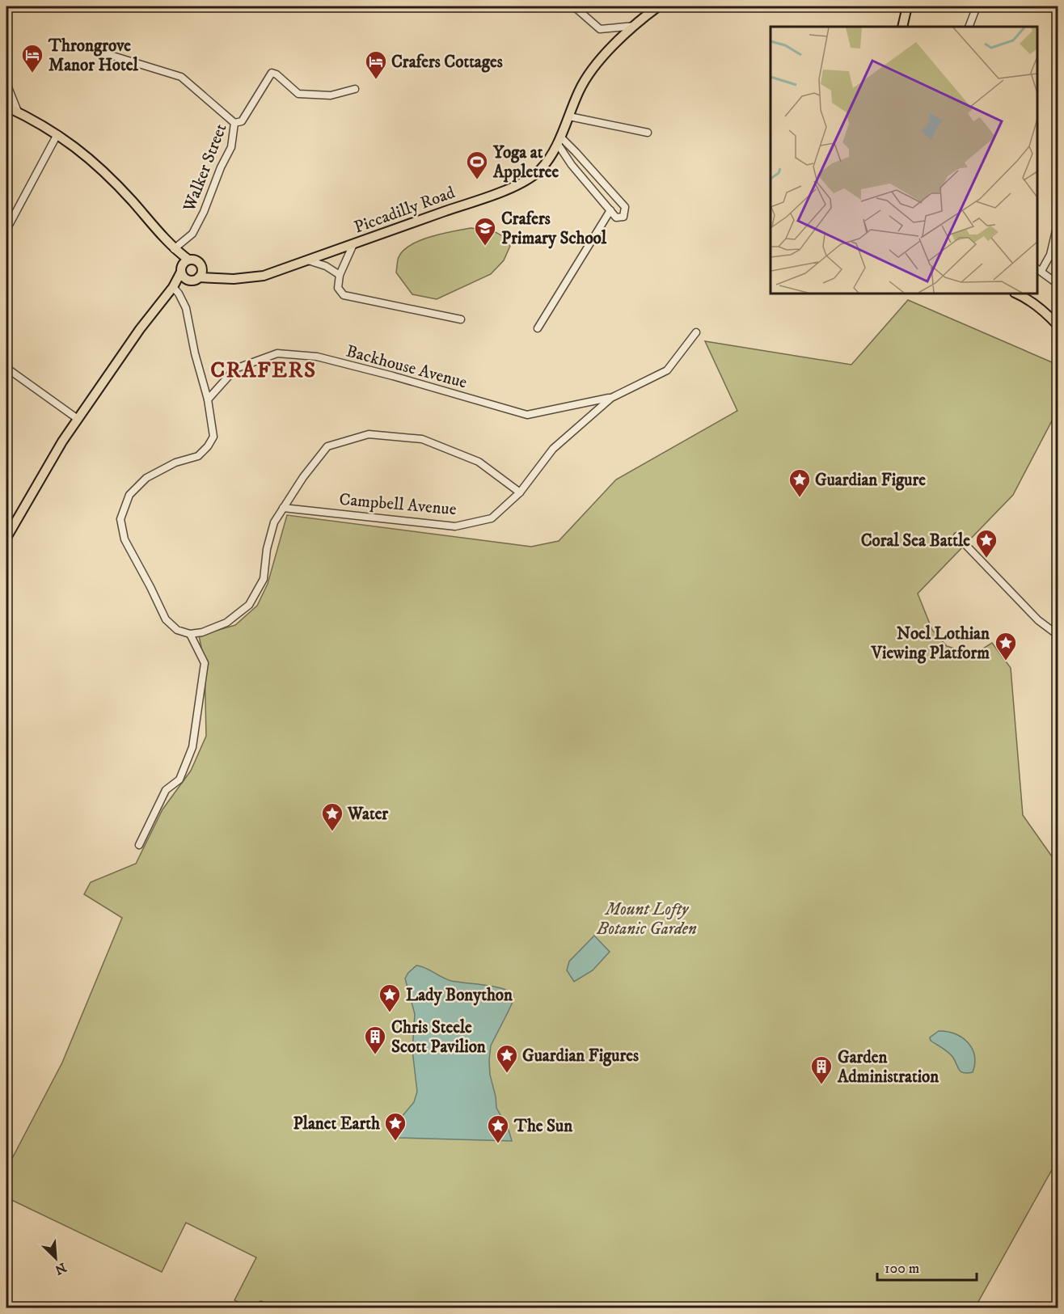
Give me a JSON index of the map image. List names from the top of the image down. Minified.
{"streets":{"main road":["Piccadilly Road"],"street":["Walker Street","Backhouse Avenue","Campbell Avenue"]},"crossings":[["Backhouse Avenue","Campbell Avenue"]],"districts":["CRAFERS"],"parks":["Mount Lofty Botanic Garden"],"places":{"hotel":["Throngrove Manor Hotel","Crafers Cottages"],"sports":["Yoga at Appletree"],"school or university":["Crafers Primary School"],"place":["Guardian Figure","Coral Sea Battle","Noel Lothian Viewing Platform","Water","Lady Bonython","Guardian Figures","Planet Earth","The Sun"],"building":["Chris Steele Scott Pavilion","Garden Administration"]},"scale_bar":"100 m","north":"bottom right"}
